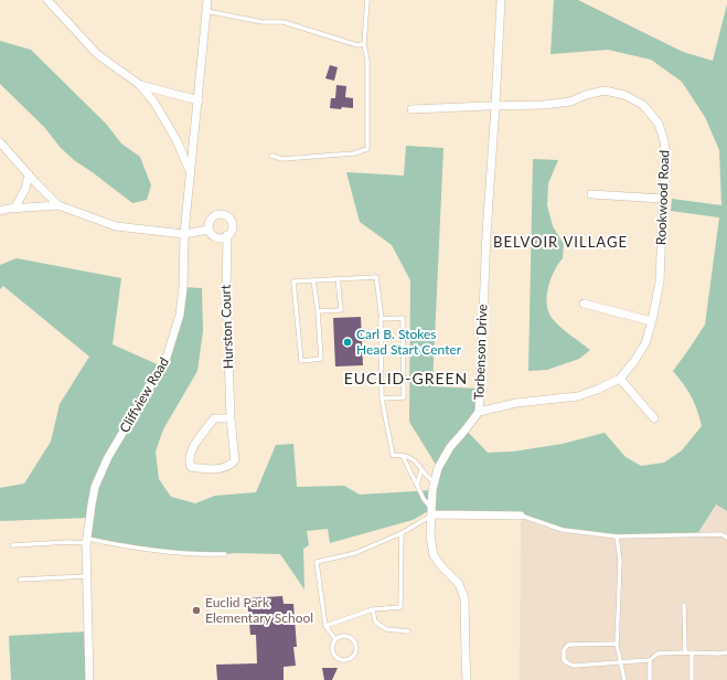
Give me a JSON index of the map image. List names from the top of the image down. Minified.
{"streets":{"street":["Rookwood Road","Hurston Court","Torbenson Drive","Cliffview Road"]},"crossings":[["Rookwood Road","Torbenson Drive"]],"districts":["BELVOIR VILLAGE","EUCLID-GREEN"],"places":["Carl B. Stokes Head Start Center","Euclid Park Elementary School"]}
